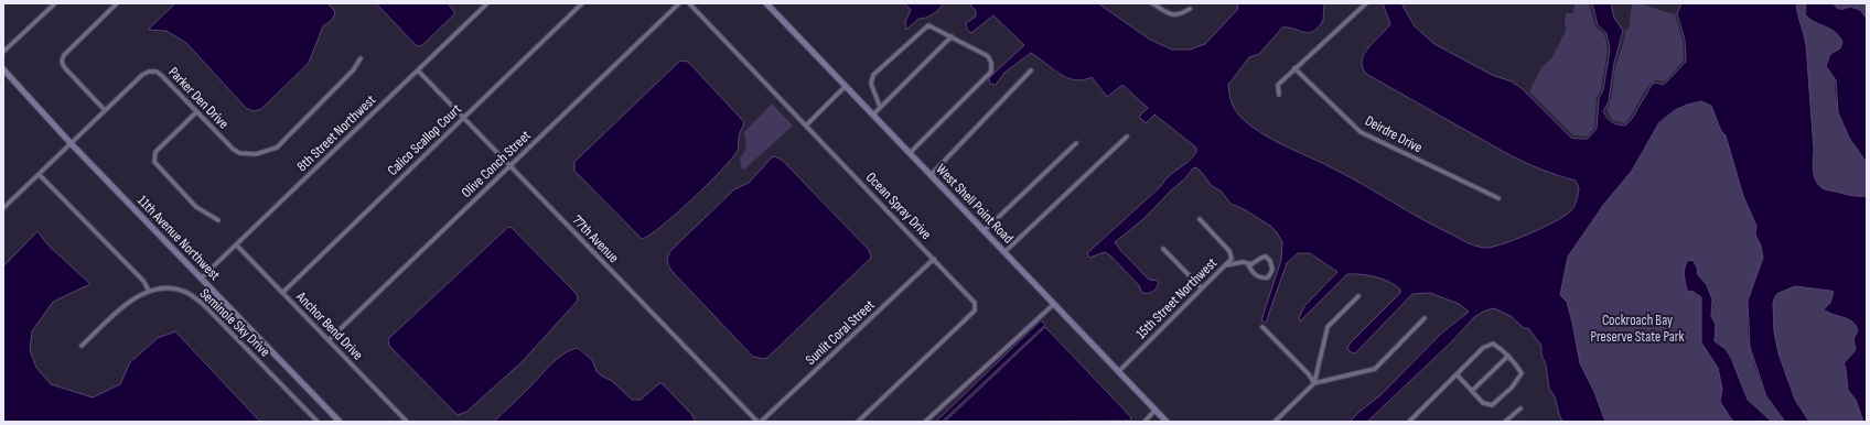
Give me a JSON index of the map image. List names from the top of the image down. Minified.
{"streets":{"street":["Parker Den Drive","8th Street Northwest","Deirdre Drive","Calico Scallop Court","Olive Conch Street","West Shell Point Road","Ocean Spray Drive","11th Avenue Northwest","77th Avenue","15th Street Northwest","Seminole Sky Drive","Anchor Bend Drive","Sunlit Coral Street"]},"crossings":[["Parker Den Drive","11th Avenue Northwest"],["8th Street Northwest","11th Avenue Northwest"],["8th Street Northwest","77th Avenue"],["8th Street Northwest","Anchor Bend Drive"],["Calico Scallop Court","77th Avenue"],["Calico Scallop Court","Anchor Bend Drive"],["Olive Conch Street","77th Avenue"],["Olive Conch Street","Anchor Bend Drive"],["West Shell Point Road","15th Street Northwest"],["Ocean Spray Drive","Sunlit Coral Street"]],"parks":["Cockroach Bay Preserve State Park"]}
